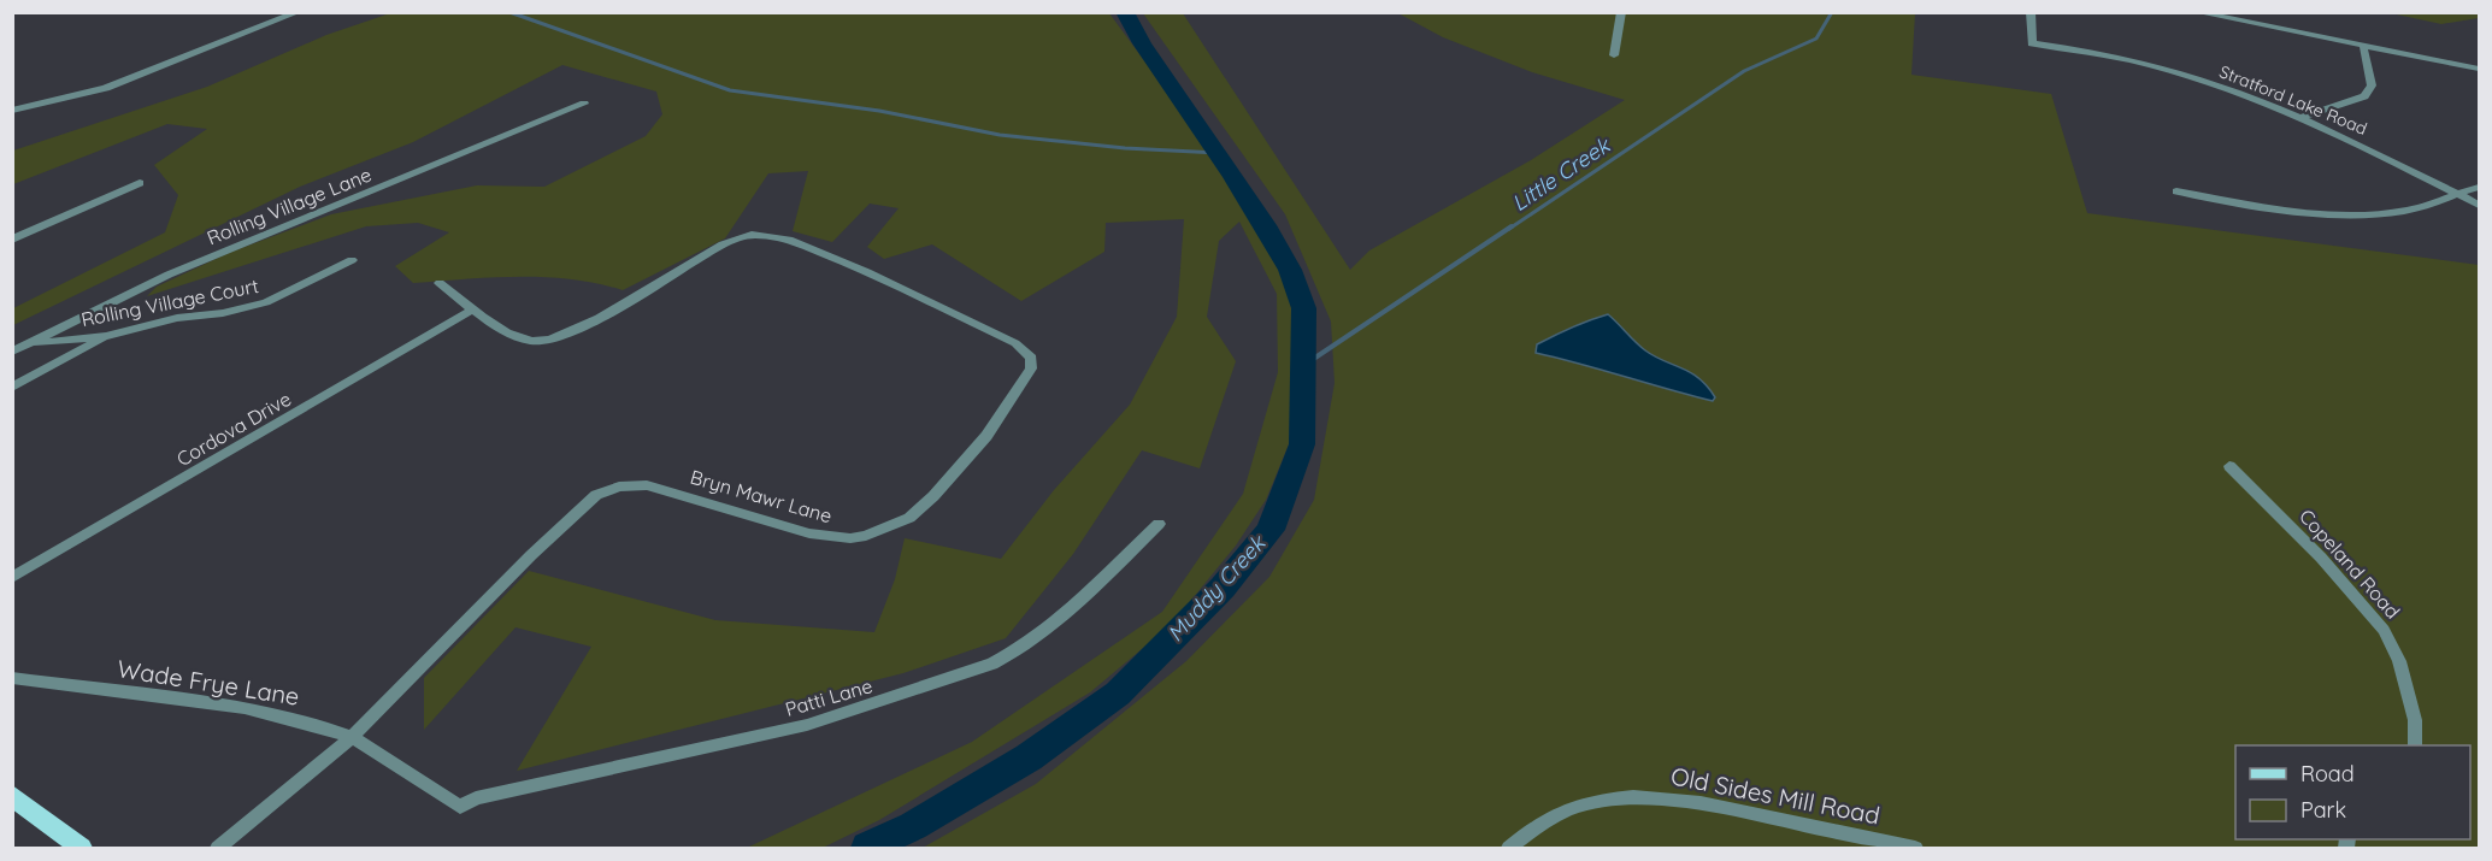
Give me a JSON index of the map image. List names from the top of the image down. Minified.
{"streets":{"street":["Stratford Lake Road","Rolling Village Lane","Rolling Village Court","Cordova Drive","Bryn Mawr Lane","Copeland Road","Wade Frye Lane","Patti Lane","Old Sides Mill Road"]},"crossings":[["Rolling Village Lane","Rolling Village Court"],["Cordova Drive","Bryn Mawr Lane"],["Bryn Mawr Lane","Wade Frye Lane"],["Wade Frye Lane","Patti Lane"]],"water":["Little Creek","Muddy Creek"],"legend":["Road","Park"]}
